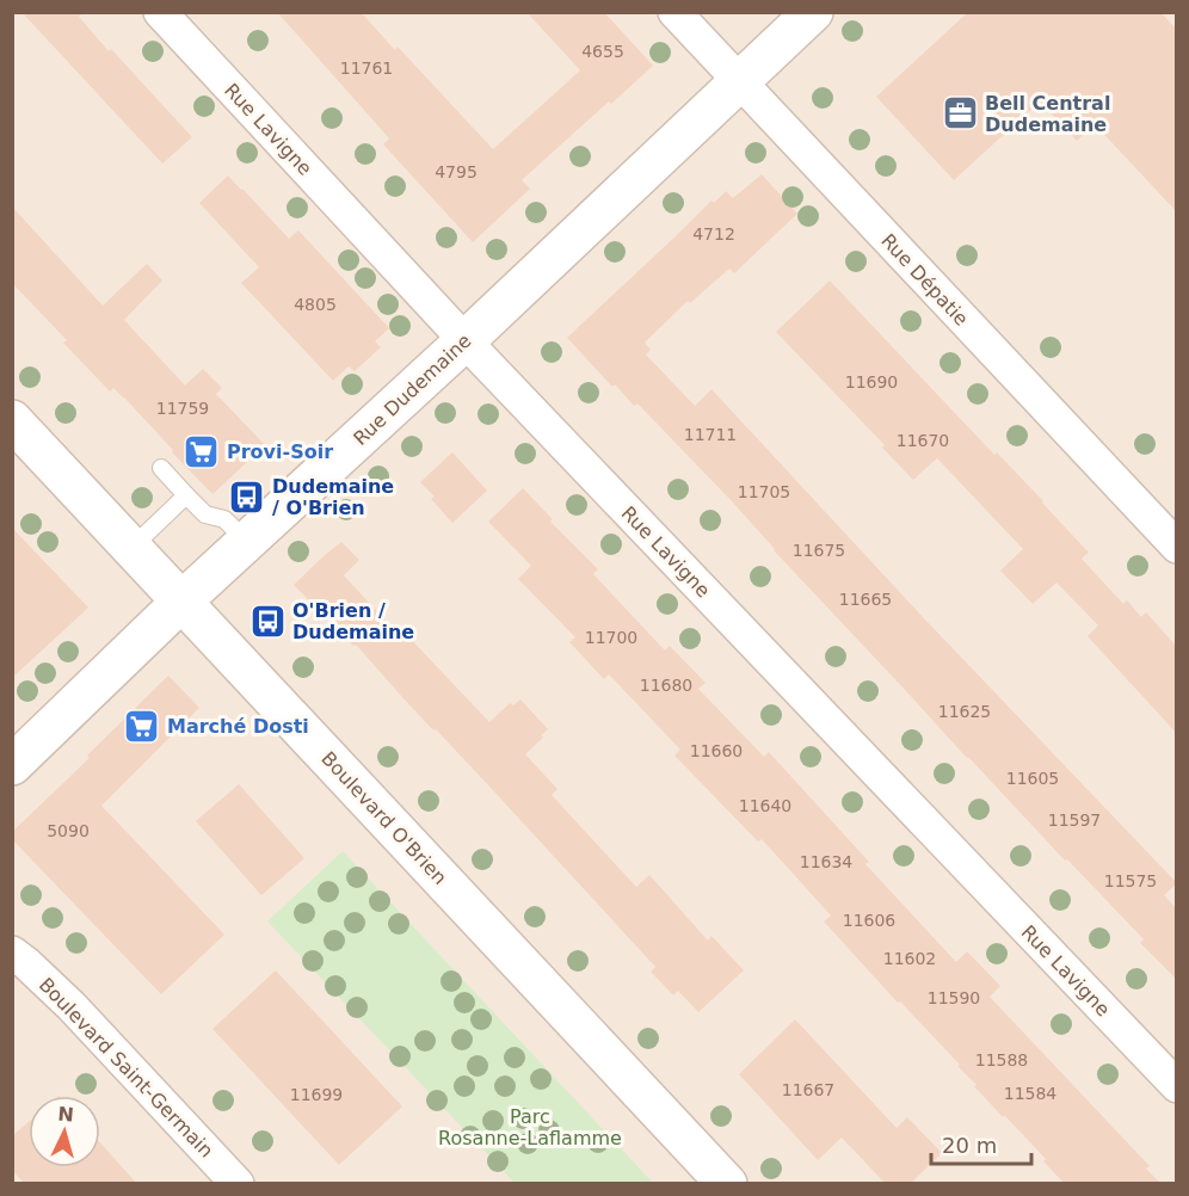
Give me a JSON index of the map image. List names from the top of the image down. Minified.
{"streets":{"street":["Rue Lavigne","Rue Dépatie","Rue Dudemaine","Boulevard O'Brien","Boulevard Saint-Germain"]},"crossings":[["Rue Lavigne","Rue Dudemaine"],["Rue Dépatie","Rue Dudemaine"],["Rue Dudemaine","Boulevard O'Brien"]],"parks":["Parc Rosanne-Laflamme"],"places":{"office":["Bell Central Dudemaine"],"supermarket":["Provi-Soir","Marché Dosti"],"bus stop":["Dudemaine / O'Brien","O'Brien / Dudemaine"]},"house_numbers":["4655","11761","4795","4712","4805","11690","11759","11711","11670","11705","11675","11665","11700","11680","11625","11660","11605","11640","11597","5090","11634","11575","11606","11602","11590","11588","11667","11584","11699"],"scale_bar":"20 m","north":"top"}
